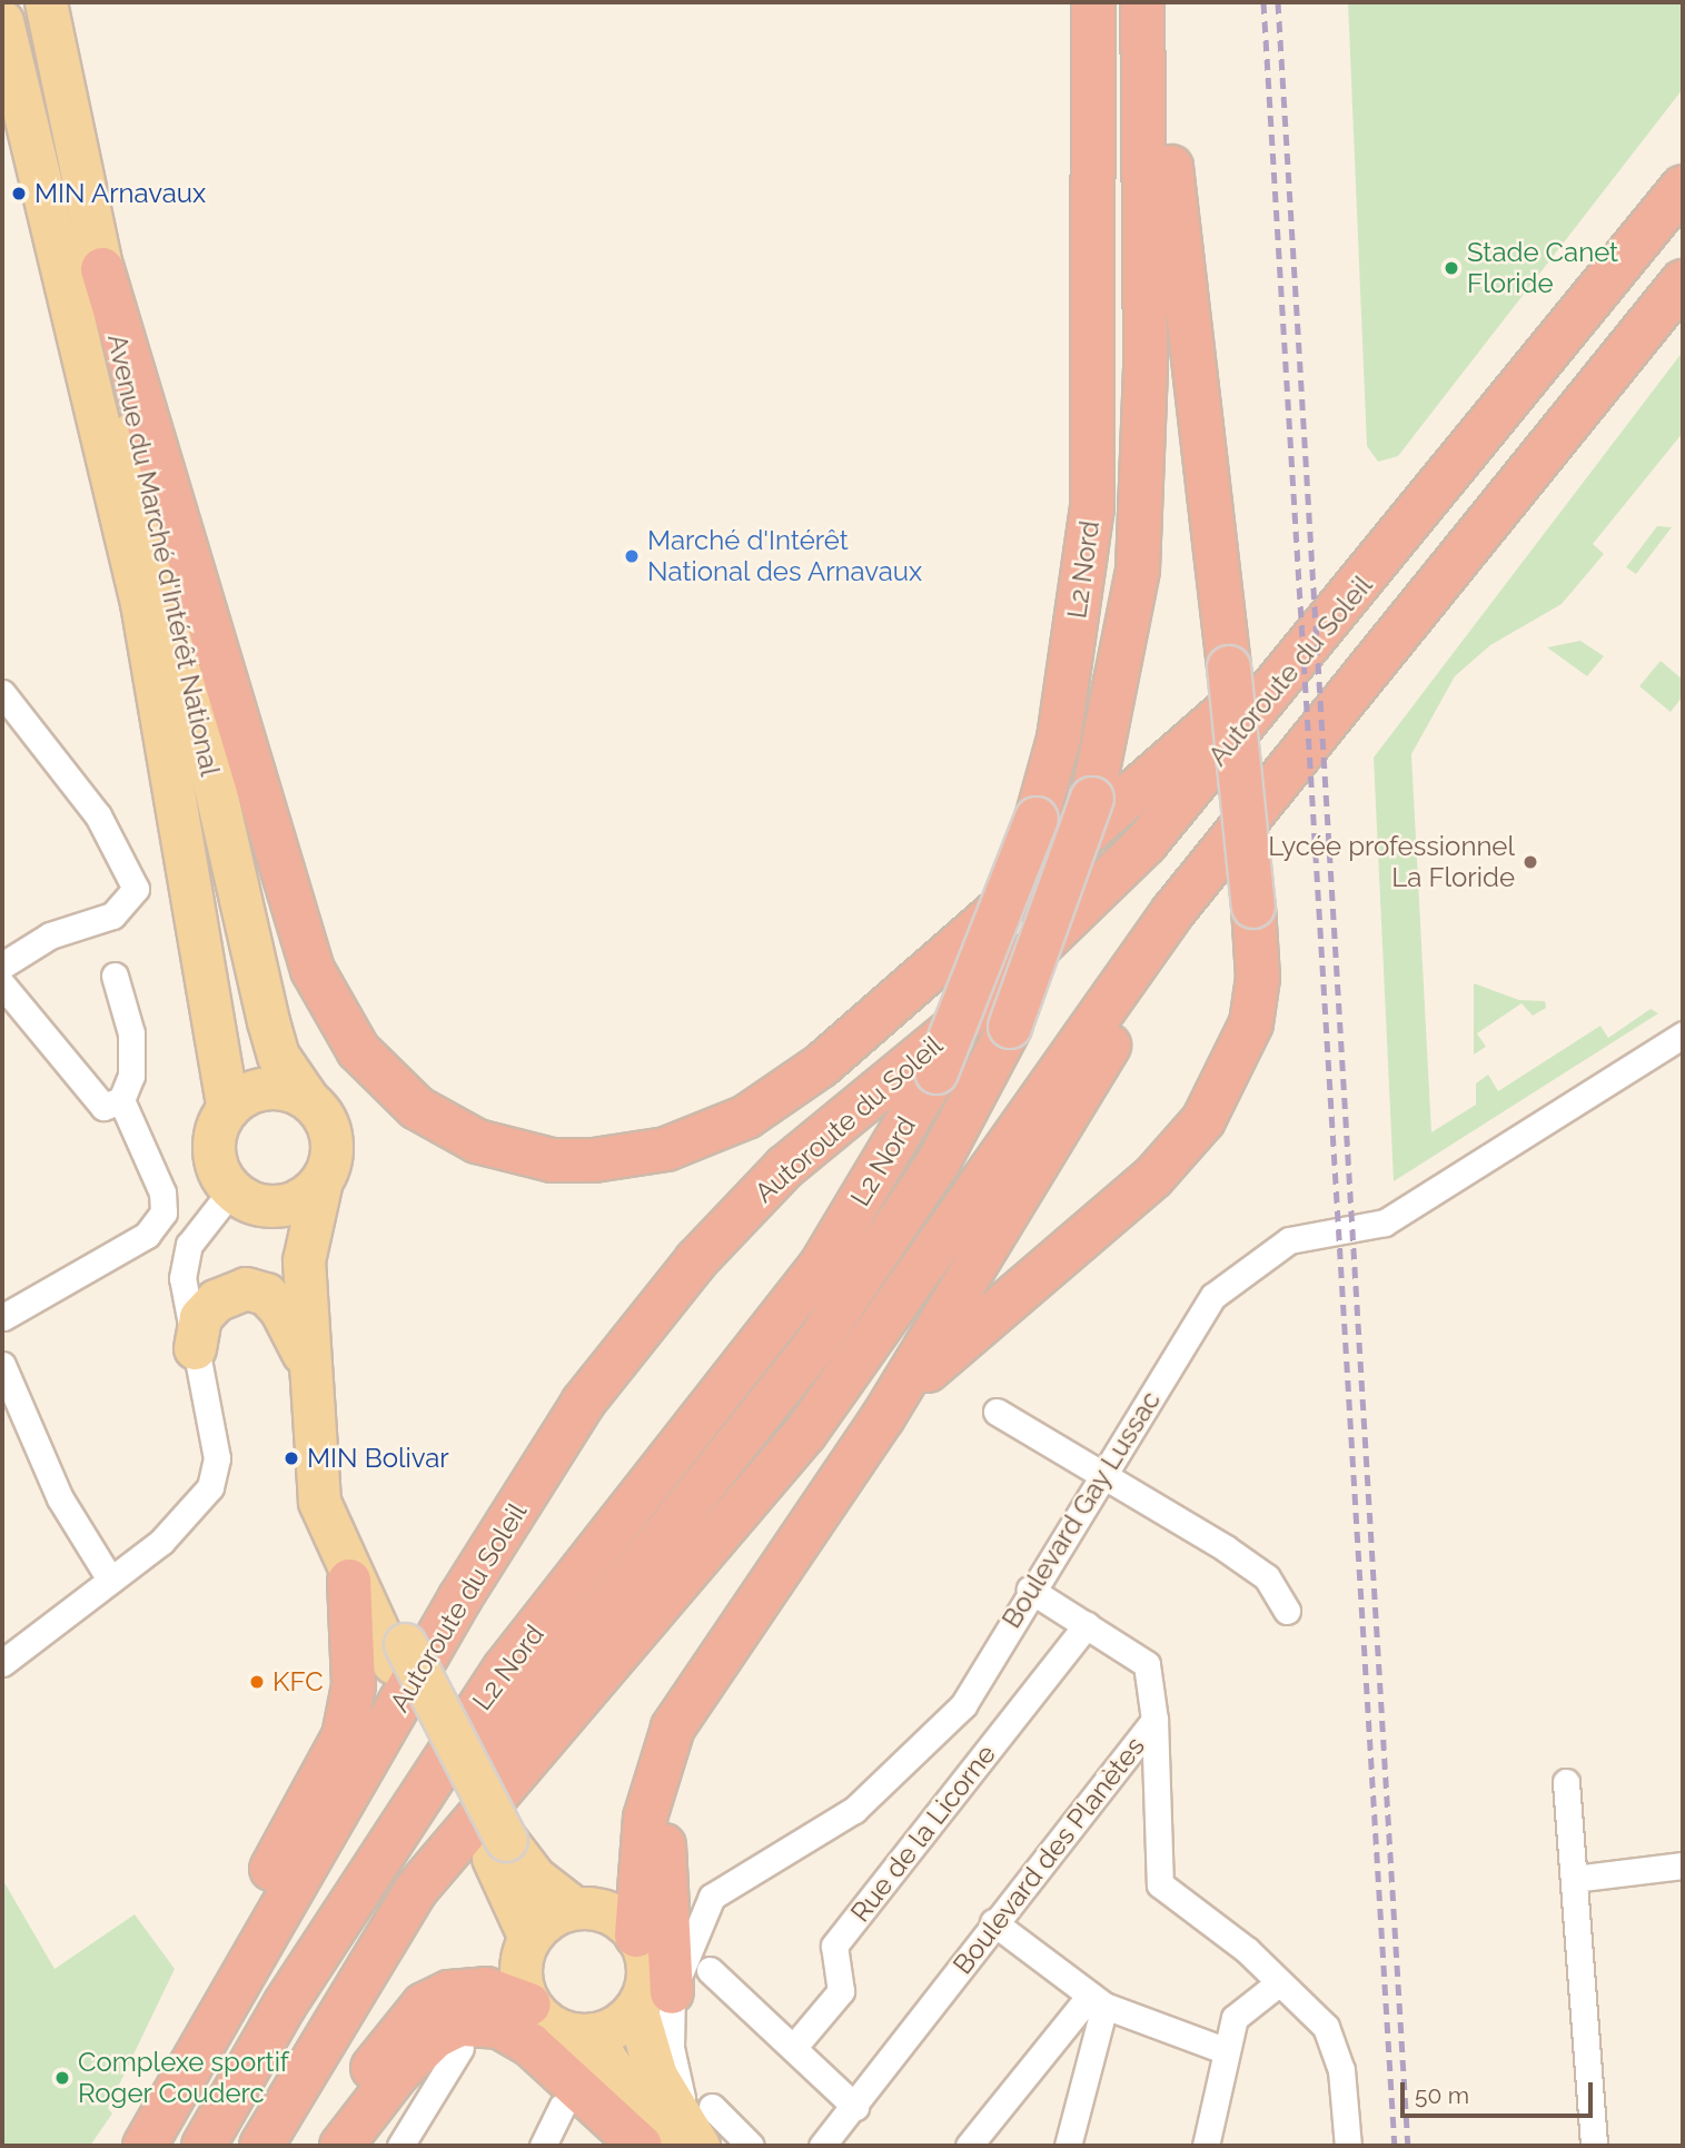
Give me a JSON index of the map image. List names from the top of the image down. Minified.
{"streets":{"highway":["L2 Nord","Autoroute du Soleil"],"main road":["Avenue du Marché d'Intérêt National"],"street":["Boulevard Gay Lussac","Rue de la Licorne","Boulevard des Planètes"]},"crossings":[["Boulevard Gay Lussac","Boulevard des Planètes"],["Rue de la Licorne","Boulevard des Planètes"]],"places":["MIN Arnavaux","Stade Canet Floride","Marché d'Intérêt National des Arnavaux","Lycée professionnel La Floride","MIN Bolivar","KFC","Complexe sportif Roger Couderc"],"scale_bar":"50 m"}
